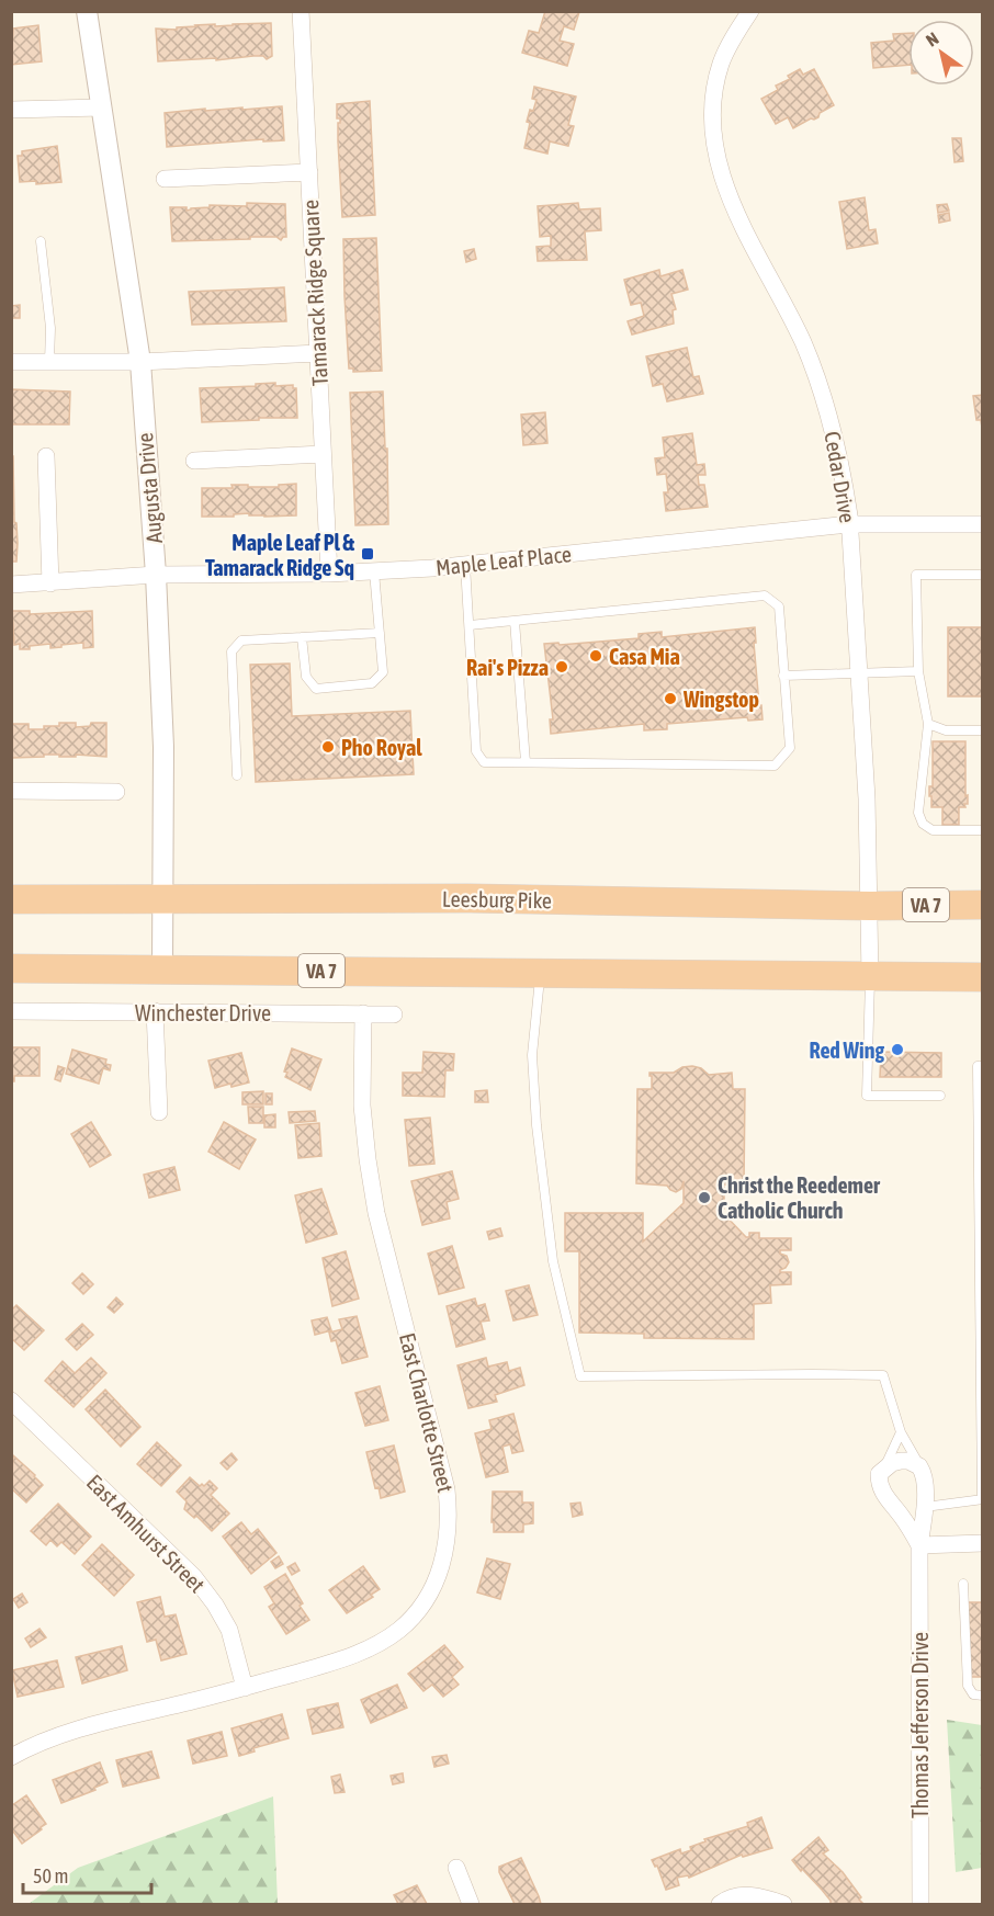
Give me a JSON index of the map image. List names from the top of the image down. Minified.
{"streets":{"highway":["Leesburg Pike","VA 7"],"street":["Tamarack Ridge Square","Cedar Drive","Augusta Drive","Maple Leaf Place","Winchester Drive","East Charlotte Street","East Amhurst Street","Thomas Jefferson Drive"]},"crossings":[["Tamarack Ridge Square","Maple Leaf Place"],["Cedar Drive","Maple Leaf Place"],["Cedar Drive","Leesburg Pike"],["Cedar Drive","VA 7"],["Augusta Drive","Maple Leaf Place"],["Augusta Drive","Leesburg Pike"],["Augusta Drive","VA 7"],["Winchester Drive","East Charlotte Street"],["East Charlotte Street","East Amhurst Street"]],"places":{"transit":["Maple Leaf Pl & Tamarack Ridge Sq"],"other":["Casa Mia","Rai's Pizza","Wingstop","Pho Royal","Red Wing","Christ the Reedemer Catholic Church"]},"scale_bar":"50 m","north":"top left"}
